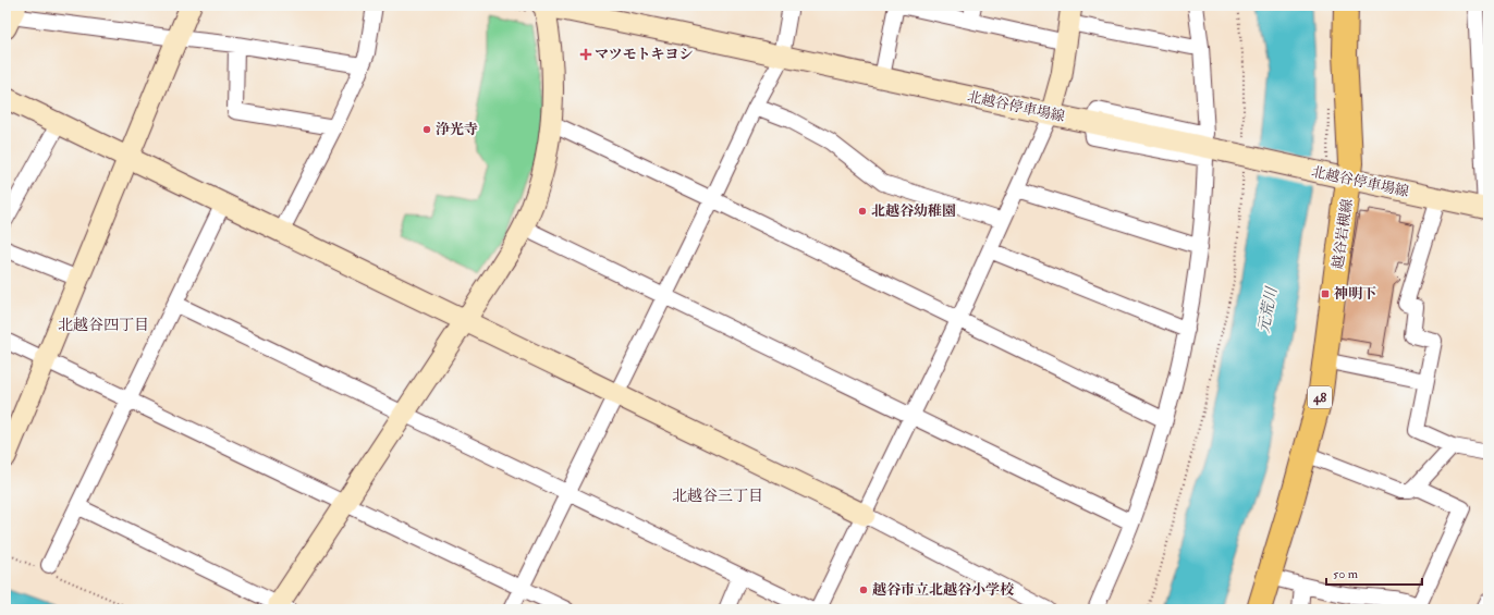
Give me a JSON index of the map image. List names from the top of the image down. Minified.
{"streets":{"main road":["越谷岩槻線","48"],"street":["北越谷停車場線"]},"crossings":[["北越谷停車場線","越谷岩槻線"]],"districts":["北越谷四丁目","北越谷三丁目"],"water":["元荒川"],"places":{"health":["マツモトキヨシ"],"other":["浄光寺","北越谷幼稚園","越谷市立北越谷小学校"],"transit":["神明下"]},"scale_bar":"50 m"}
